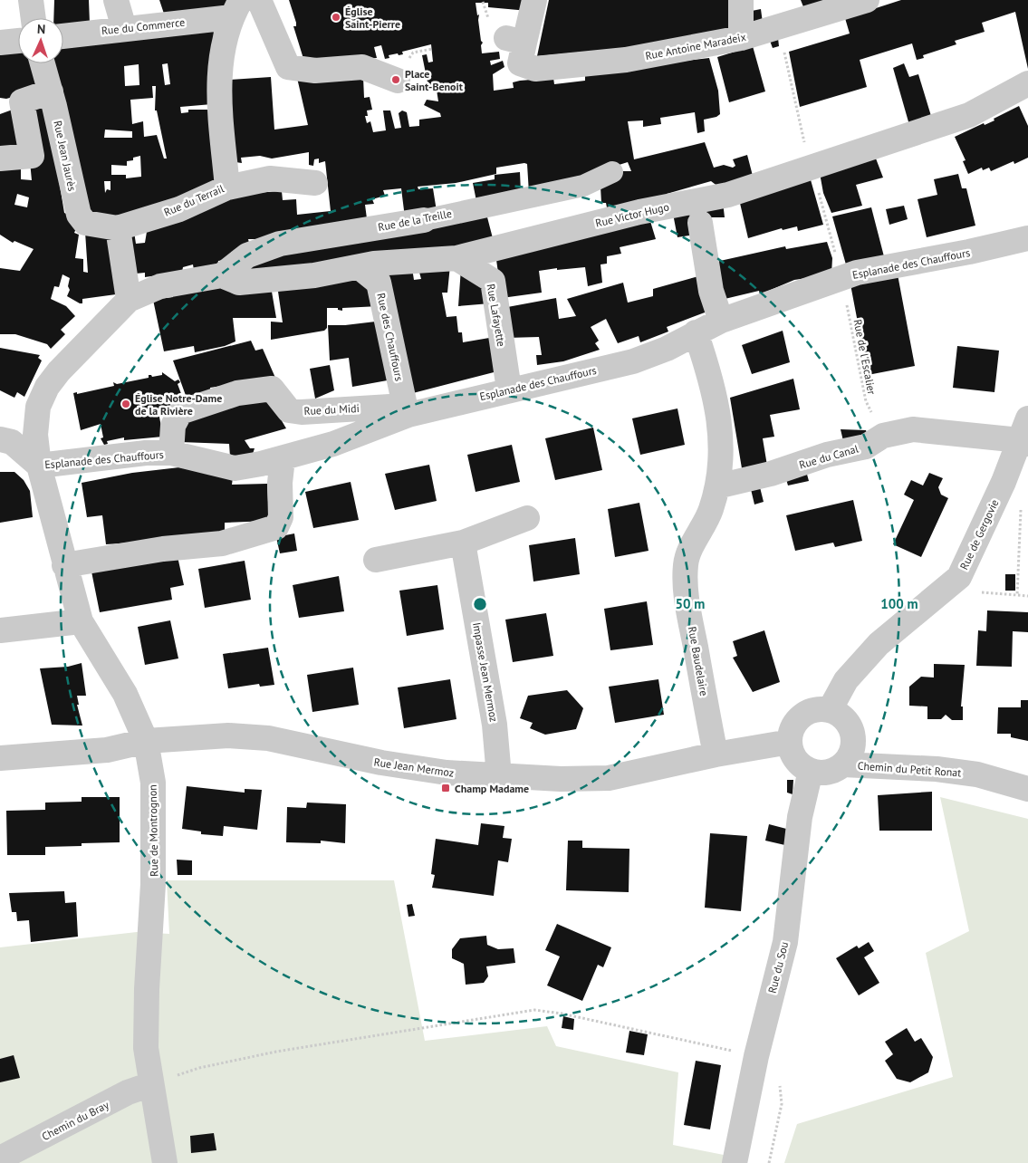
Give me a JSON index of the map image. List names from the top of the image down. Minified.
{"streets":{"street":["Rue du Commerce","Rue Antoine Maradeix","Rue Jean Jaurès","Rue du Terrail","Rue Victor Hugo","Rue de la Treille","Esplanade des Chauffours","Rue Lafayette","Rue des Chauffours","Rue du Midi","Rue du Canal","Rue de Gergovie","Rue Baudelaire","Impasse Jean Mermoz","Rue Jean Mermoz","Chemin du Petit Ronat","Rue de Montrognon","Rue du Sou","Chemin du Bray"],"path":["Rue de l'Escalier"]},"crossings":[["Rue du Commerce","Rue du Terrail"],["Rue Jean Jaurès","Rue du Terrail"],["Rue Victor Hugo","Rue de la Treille"],["Rue Victor Hugo","Rue Lafayette"],["Rue Victor Hugo","Rue des Chauffours"],["Esplanade des Chauffours","Rue Lafayette"],["Esplanade des Chauffours","Rue des Chauffours"],["Esplanade des Chauffours","Rue de l'Escalier"],["Esplanade des Chauffours","Rue du Midi"],["Esplanade des Chauffours","Rue Baudelaire"],["Esplanade des Chauffours","Rue de Montrognon"],["Rue des Chauffours","Rue du Midi"],["Rue de l'Escalier","Rue du Canal"],["Rue du Canal","Rue de Gergovie"],["Rue du Canal","Rue Baudelaire"],["Rue de Gergovie","Rue Jean Mermoz"],["Rue de Gergovie","Chemin du Petit Ronat"],["Rue de Gergovie","Rue du Sou"],["Rue Baudelaire","Rue Jean Mermoz"],["Impasse Jean Mermoz","Rue Jean Mermoz"],["Rue Jean Mermoz","Chemin du Petit Ronat"],["Rue Jean Mermoz","Rue de Montrognon"],["Rue Jean Mermoz","Rue du Sou"],["Chemin du Petit Ronat","Rue du Sou"],["Rue de Montrognon","Chemin du Bray"]],"places":{"other":["Église Saint-Pierre","Place Saint-Benoit","Église Notre-Dame de la Rivière"],"transit":["Champ Madame"]},"north":"top","rings":["50 m","100 m"]}
